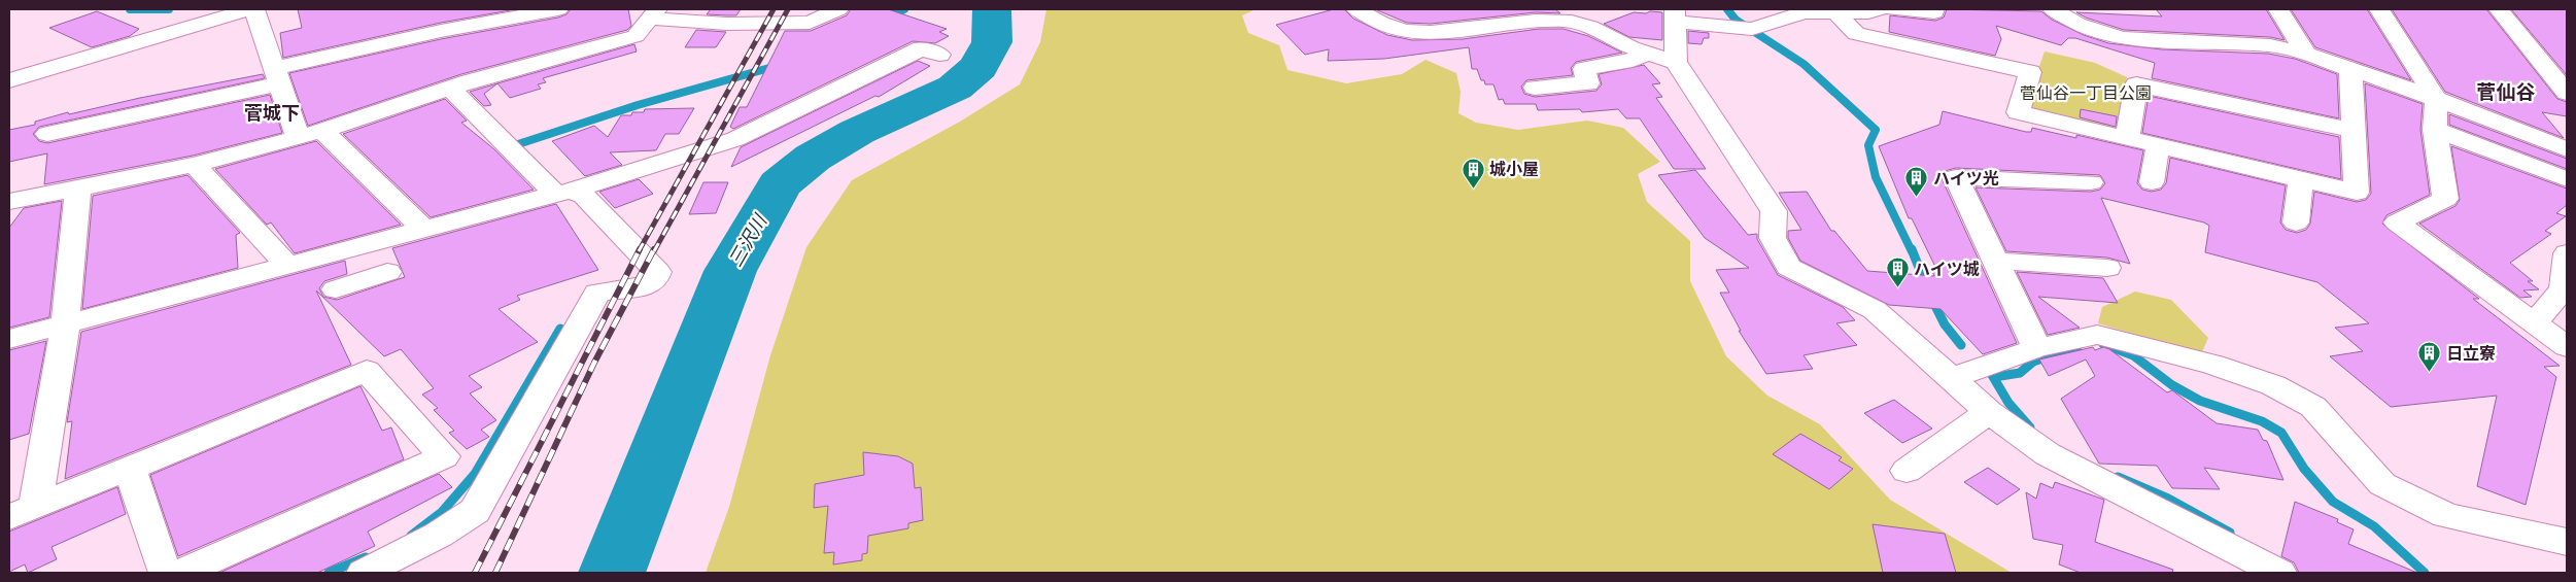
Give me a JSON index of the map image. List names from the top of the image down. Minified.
{"districts":["菅仙谷","菅城下"],"water":["三沢川"],"parks":["菅仙谷一丁目公園"],"places":{"building":["城小屋","ハイツ光","ハイツ城","日立寮"]}}
